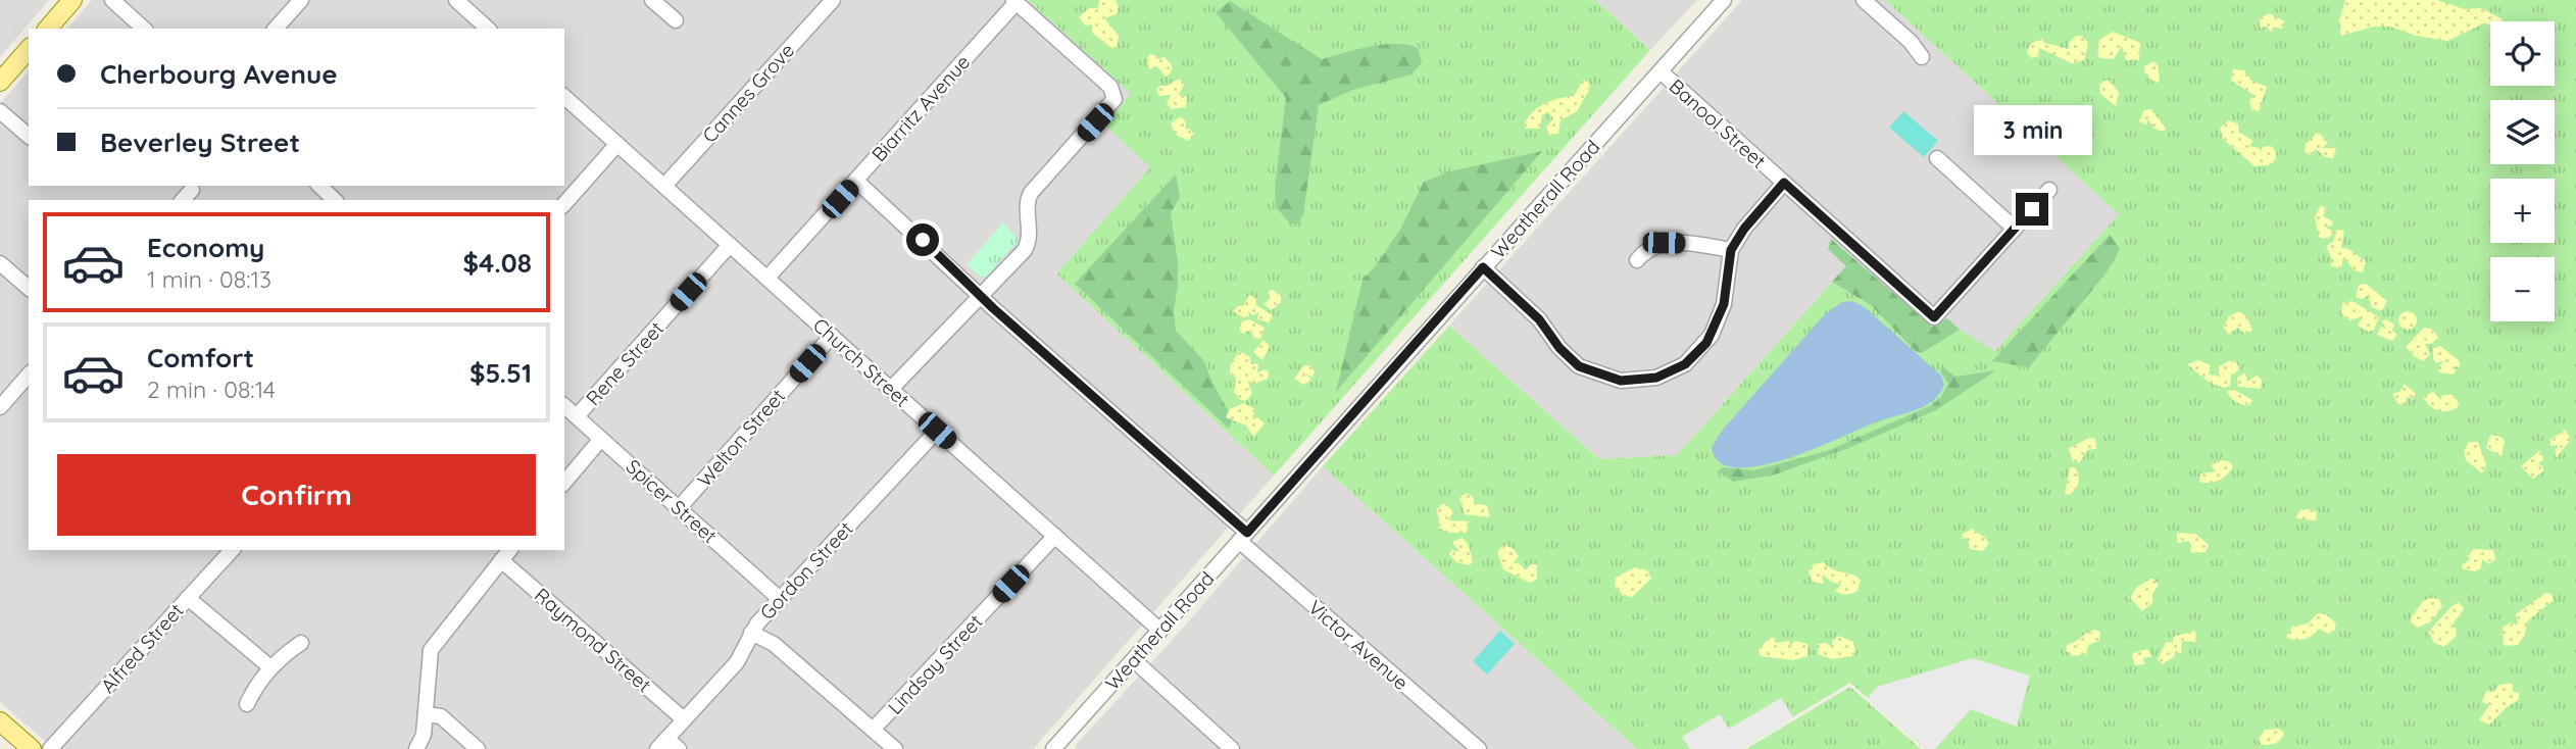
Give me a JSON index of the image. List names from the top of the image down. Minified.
{"streets":{"street":["Cannes Grove","Biarritz Avenue","Banool Street","Weatherall Road","Church Street","Rene Street","Welton Street","Spicer Street","Gordon Street","Raymond Street","Victor Avenue","Alfred Street","Lindsay Street"]},"crossings":[["Cannes Grove","Church Street"],["Biarritz Avenue","Church Street"],["Biarritz Avenue","Victor Avenue"],["Banool Street","Weatherall Road"],["Weatherall Road","Church Street"],["Weatherall Road","Victor Avenue"],["Church Street","Rene Street"],["Church Street","Welton Street"],["Church Street","Gordon Street"],["Church Street","Lindsay Street"],["Rene Street","Spicer Street"],["Welton Street","Spicer Street"],["Spicer Street","Gordon Street"],["Gordon Street","Raymond Street"]],"page":{"map_buttons":["+","−"],"banner":["Cherbourg Avenue","Beverley Street"],"bubble":"3 min","list":[{"name":"Economy","note":"1 min · 08:13","value":"$4.08"},{"name":"Comfort","note":"2 min · 08:14","value":"$5.51"}],"buttons":"Confirm"}}
